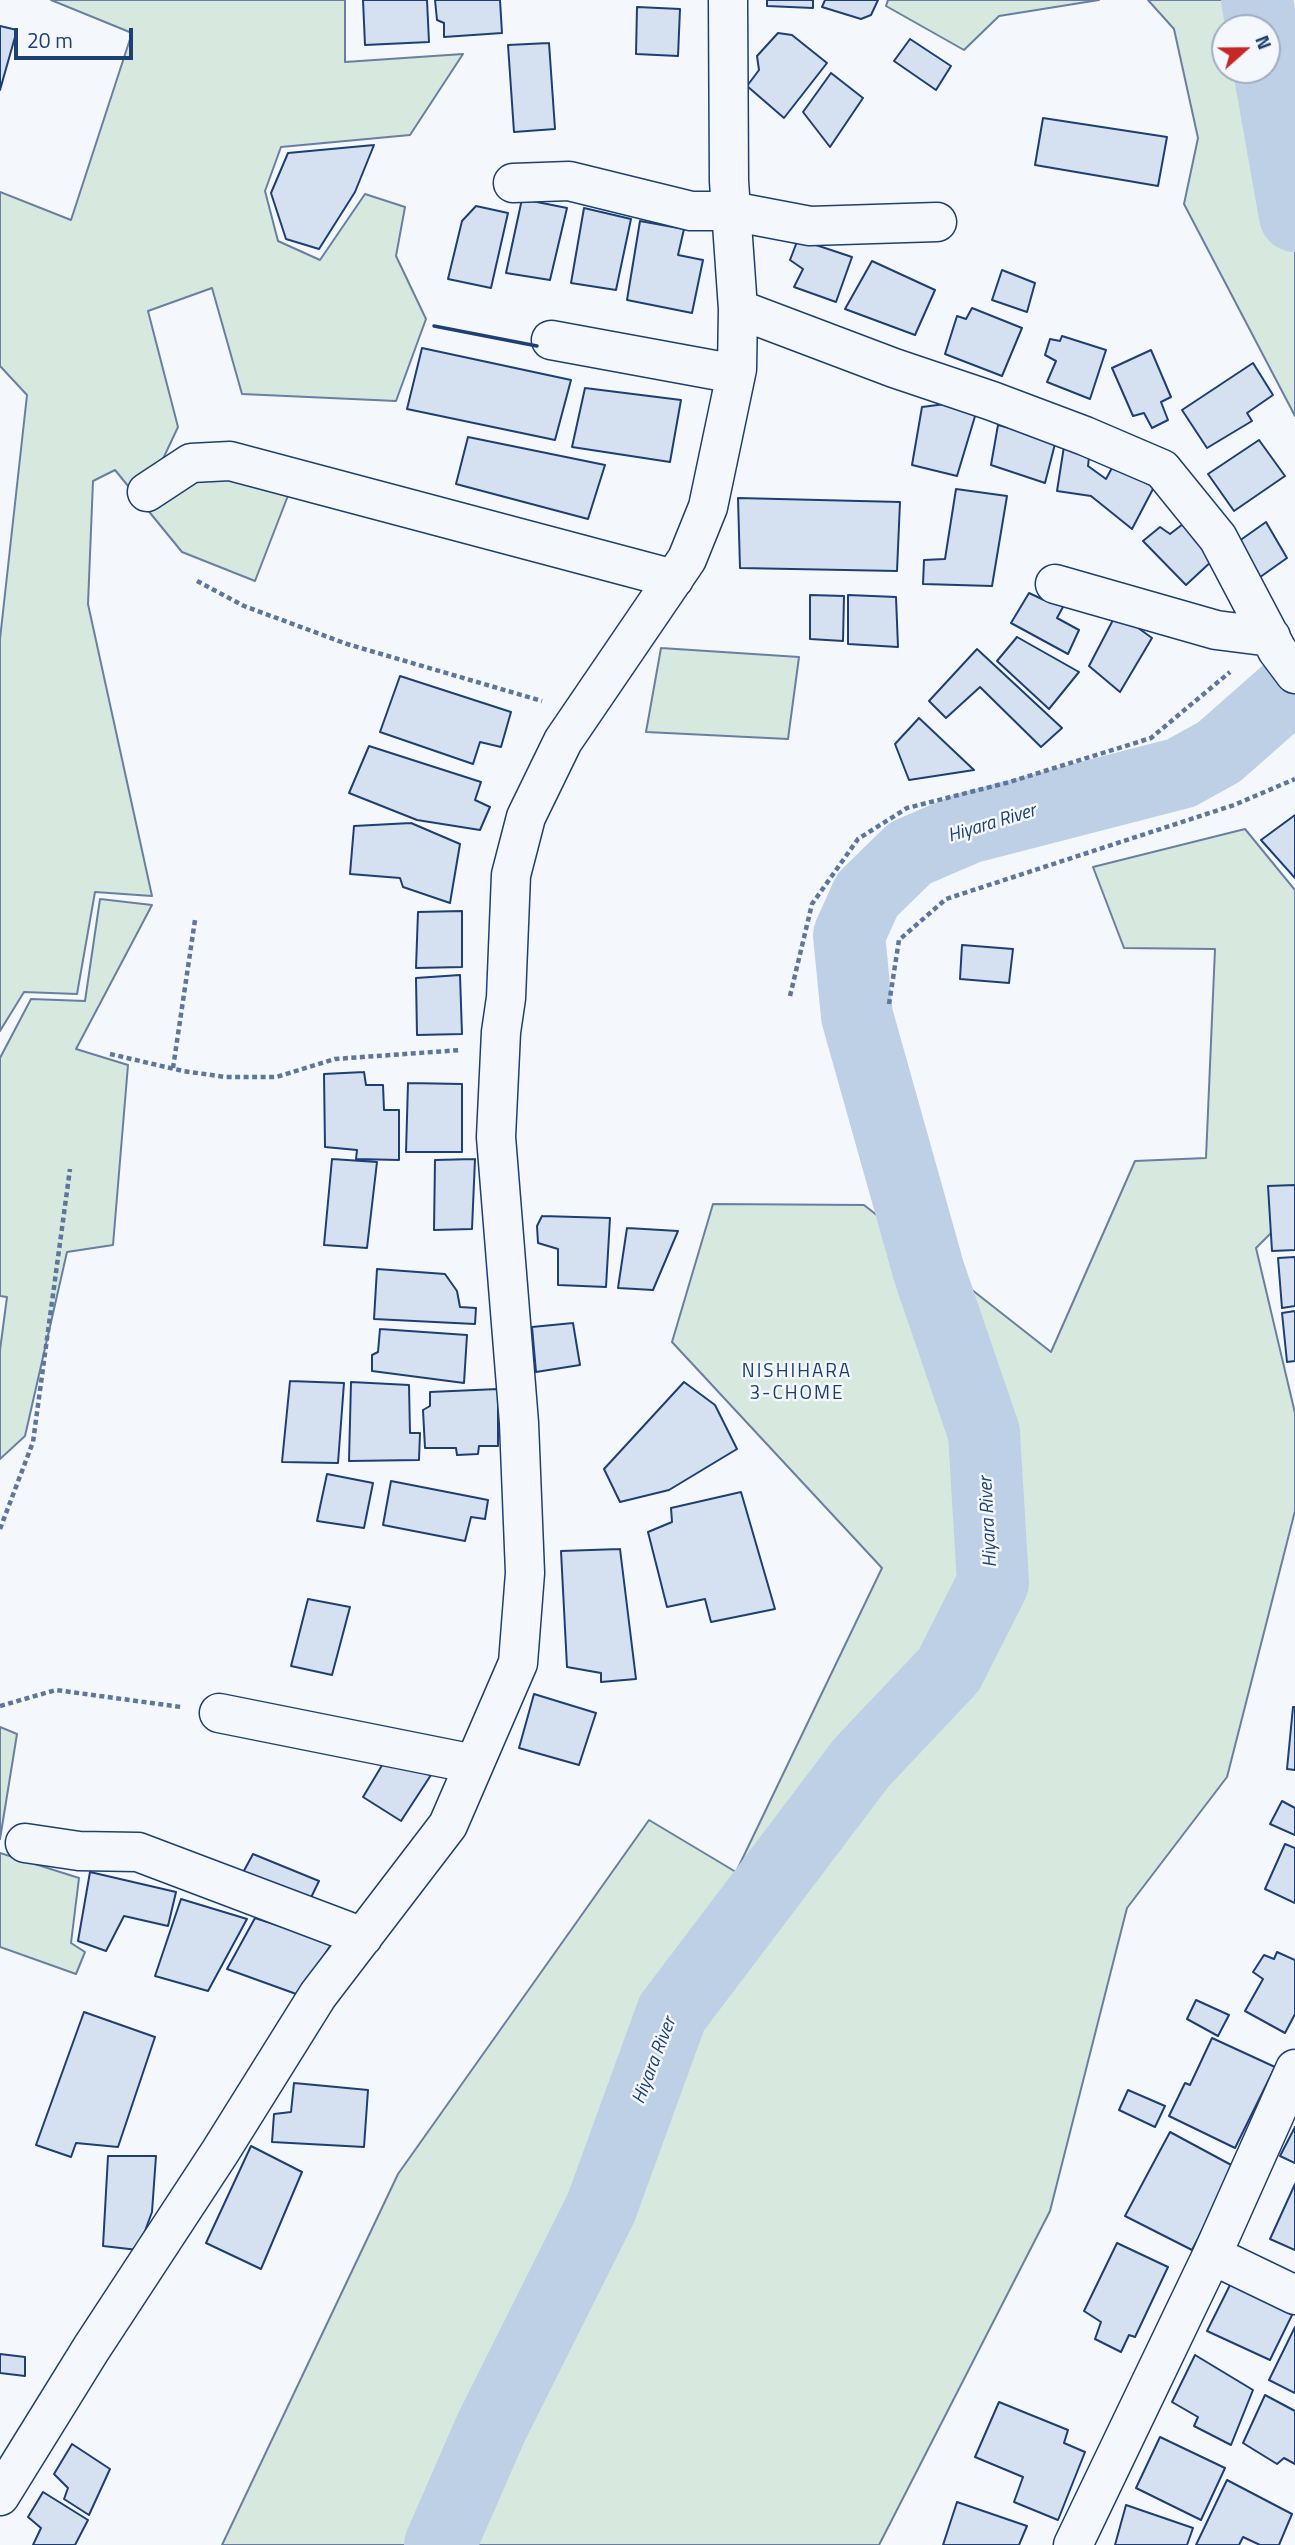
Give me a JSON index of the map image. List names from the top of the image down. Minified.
{"districts":["NISHIHARA 3-CHOME"],"water":["Hiyara River"],"scale_bar":"20 m","north":"right"}
